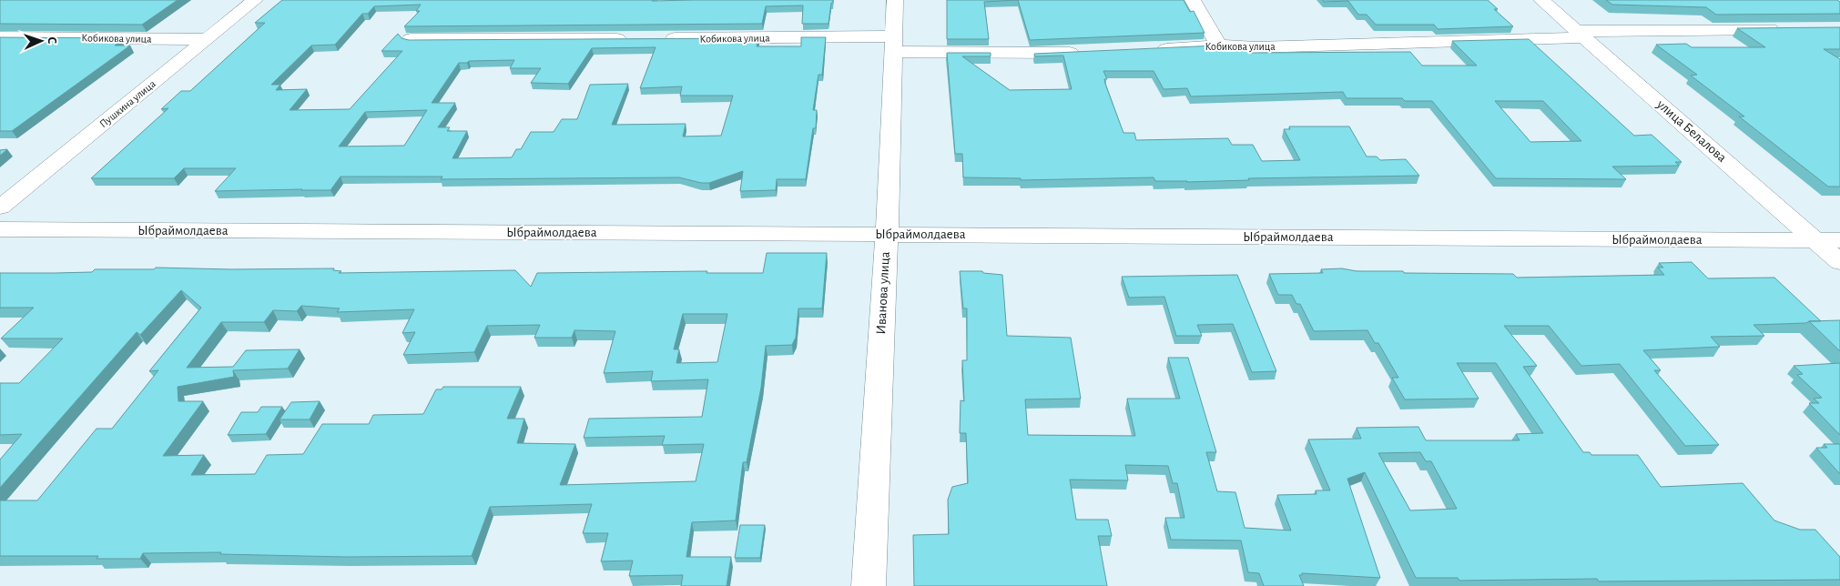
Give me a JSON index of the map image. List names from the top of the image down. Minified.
{"streets":{"street":["Кобикова улица","Пушкина улица","улица Белалова","Ыбраймолдаева","Иванова улица"]},"crossings":[["Кобикова улица","Пушкина улица"],["Кобикова улица","улица Белалова"],["Кобикова улица","Иванова улица"],["улица Белалова","Ыбраймолдаева"],["Ыбраймолдаева","Иванова улица"]],"north":"right"}
